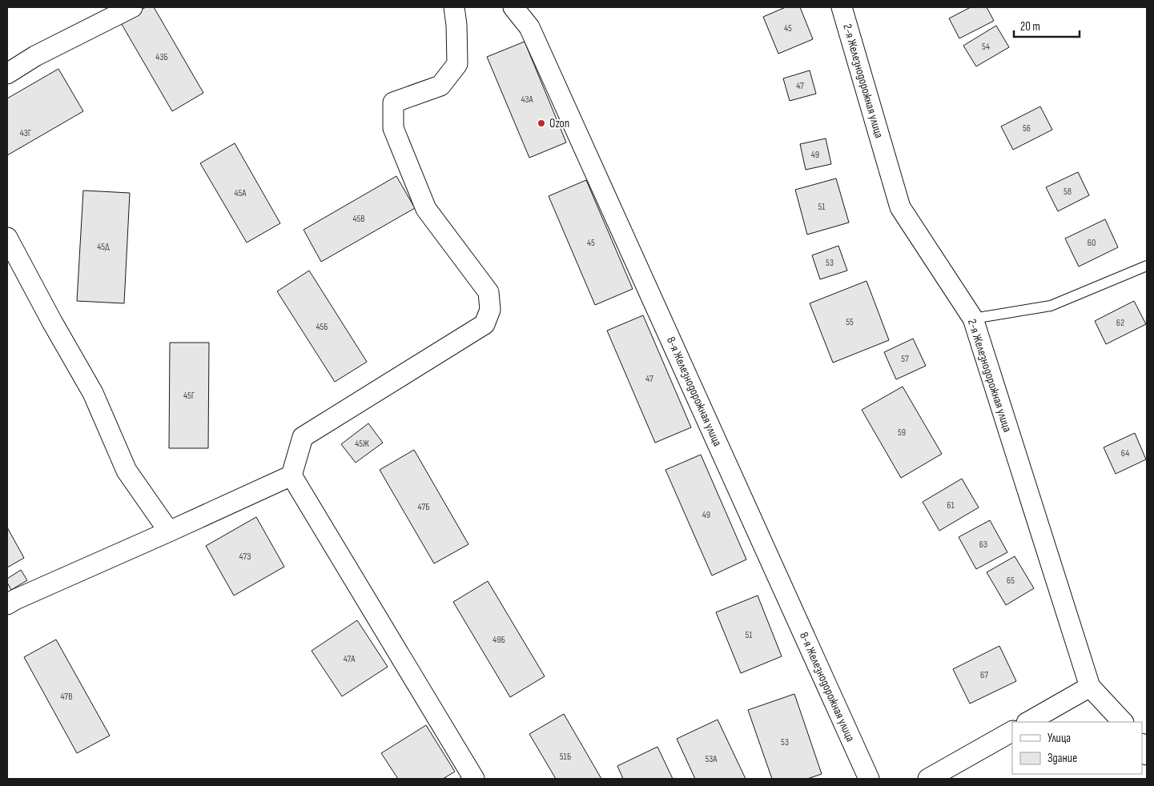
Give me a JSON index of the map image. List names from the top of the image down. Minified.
{"streets":{"street":["2-я Железнодорожная улица","8-я Железнодорожная улица"]},"places":["Ozon"],"house_numbers":["45","54","43Б","47","43А","56","43Г","49","58","45А","51","45В","45","60","45Д","53","55","62","45Б","57","47","45Г","59","45Ж","64","61","47Б","49","63","47З","65","51","49Б","47А","67","47В","53","51Б","53А"],"legend":["Улица","Здание"],"scale_bar":"20 m"}
